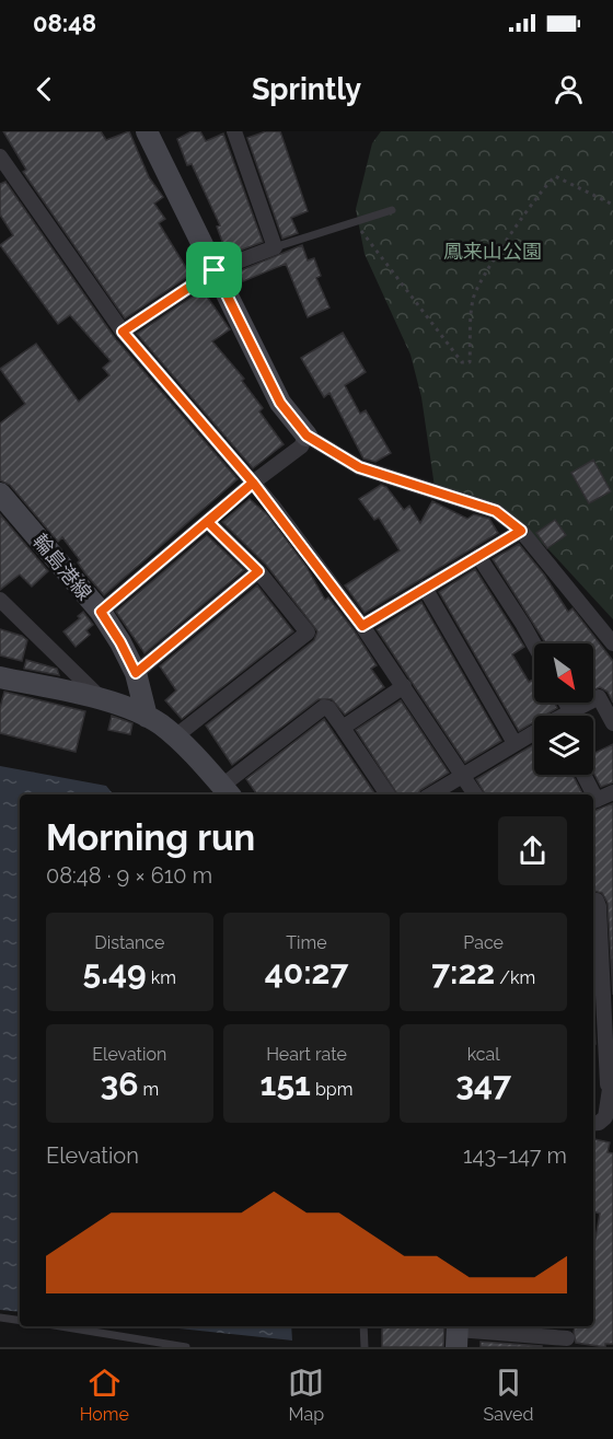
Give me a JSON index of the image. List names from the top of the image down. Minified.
{"streets":{"street":["輪島港線"]},"parks":["鳳来山公園"],"north":"bottom right","page":{"status":"08:48","header":"Sprintly","heading":["Morning run","08:48 · 9 × 610 m"],"stats":[["Distance","5.49 km"],["Time","40:27"],["Pace","7:22 /km"],["Elevation","36 m"],["Heart rate","151 bpm"],["kcal","347"]],"chart":["Elevation","143–147 m"],"tabs":["Home","Map","Saved"]}}
